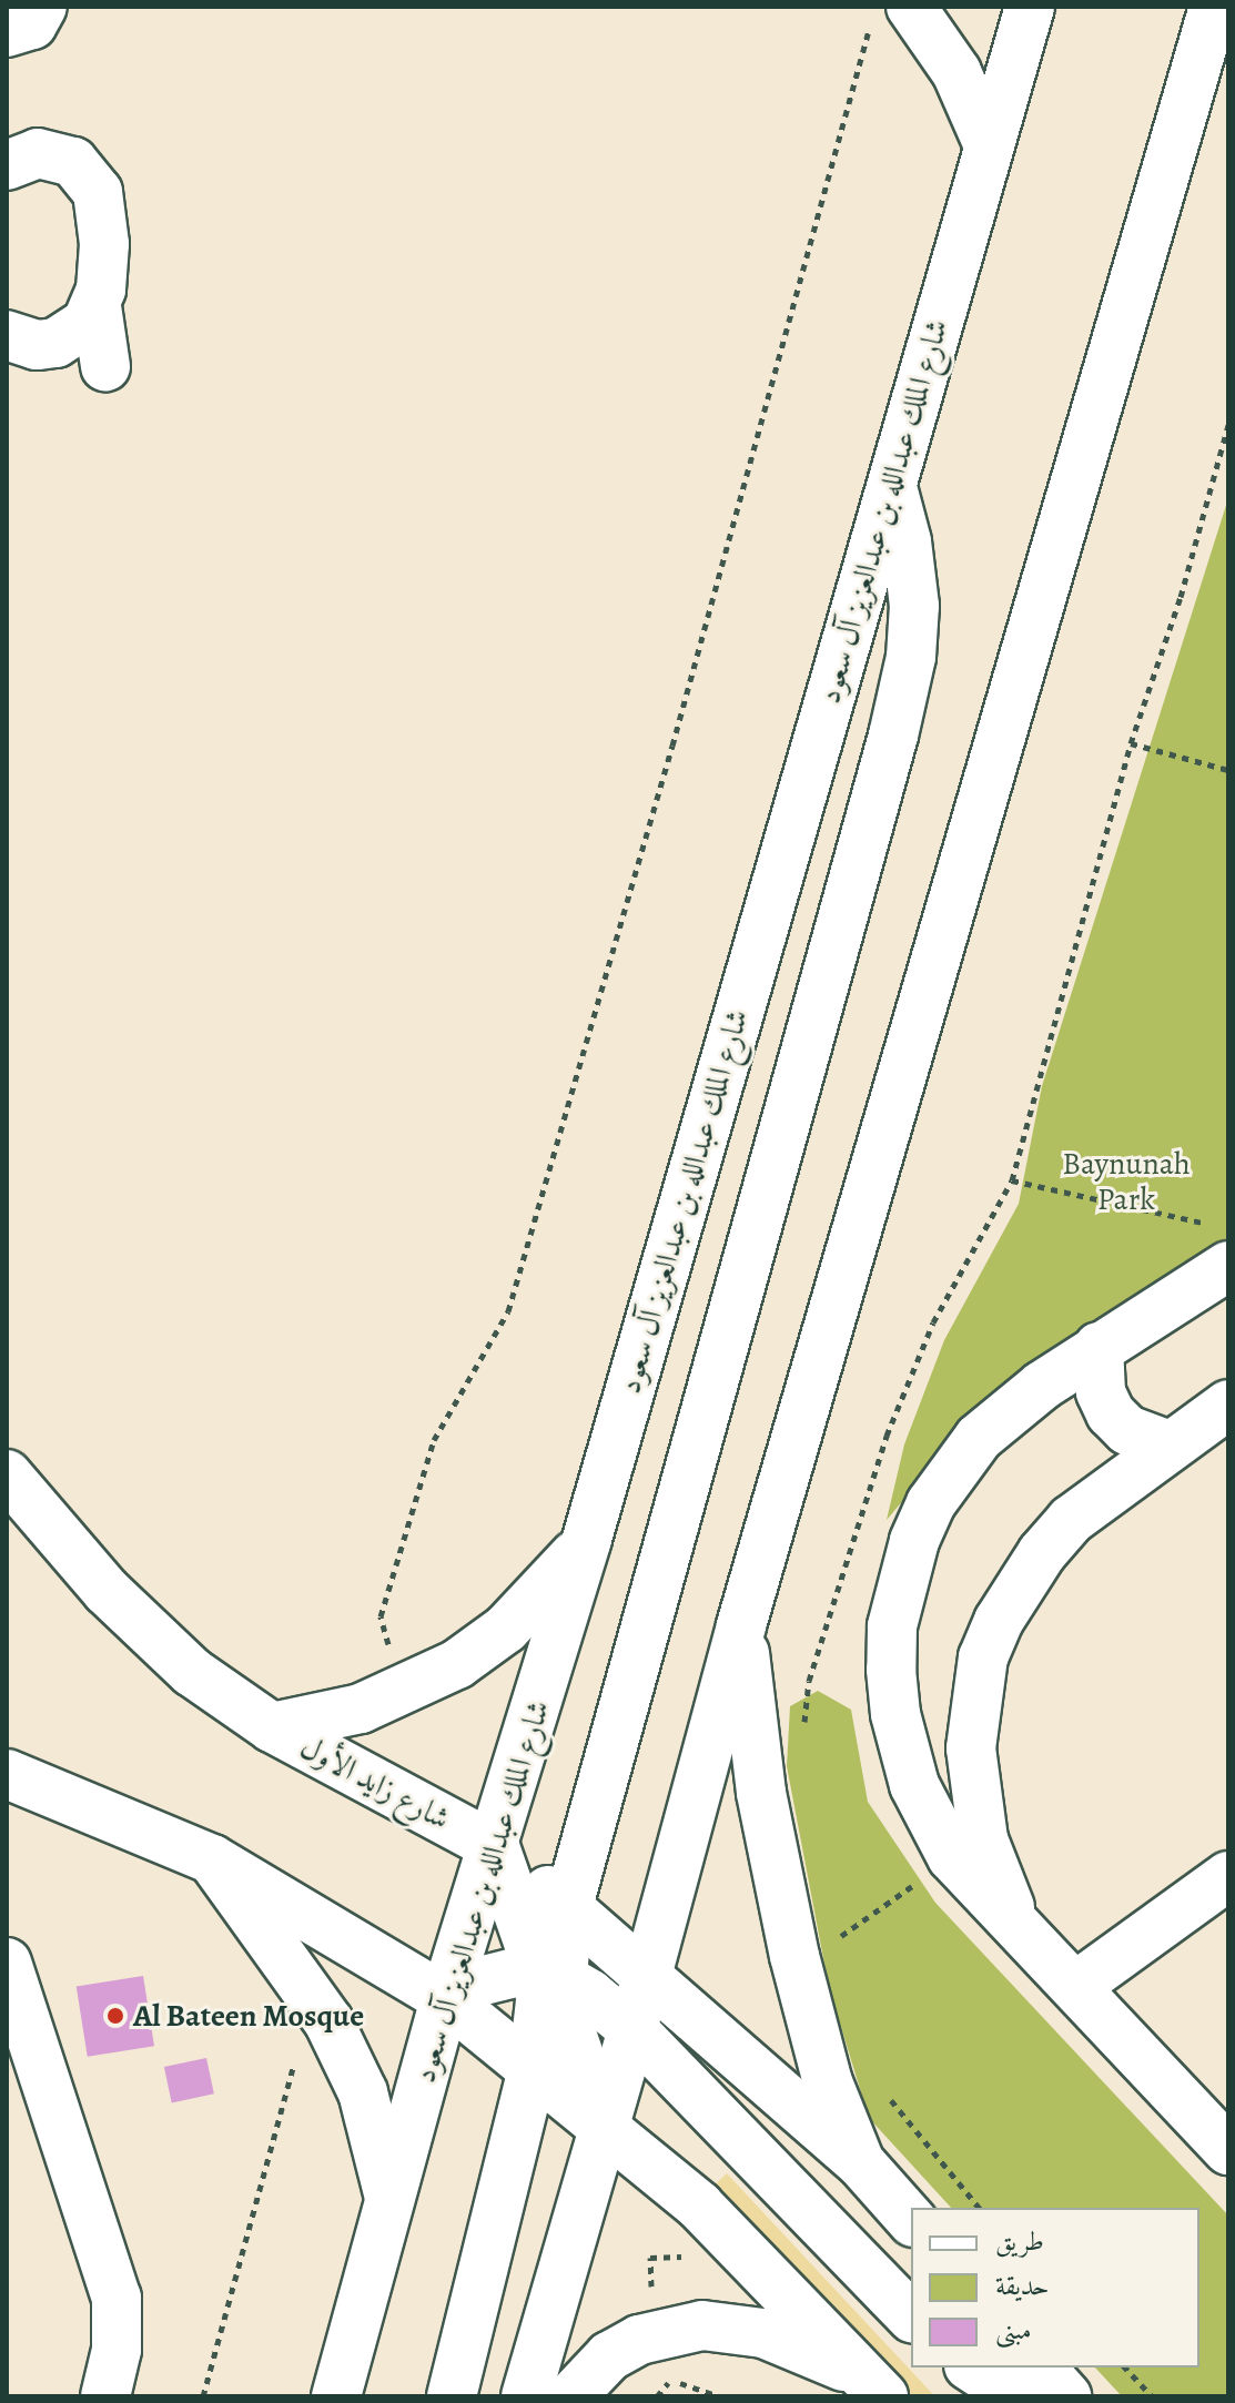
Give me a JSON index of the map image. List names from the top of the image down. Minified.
{"streets":{"main road":["شارع الملك عبدالله بن عبدالعزيز آل سعود","شارع زايد الأول"]},"crossings":[["شارع الملك عبدالله بن عبدالعزيز آل سعود","شارع زايد الأول"]],"parks":["Baynunah Park"],"places":["Al Bateen Mosque"],"legend":["طريق","حديقة","مبنى"]}
